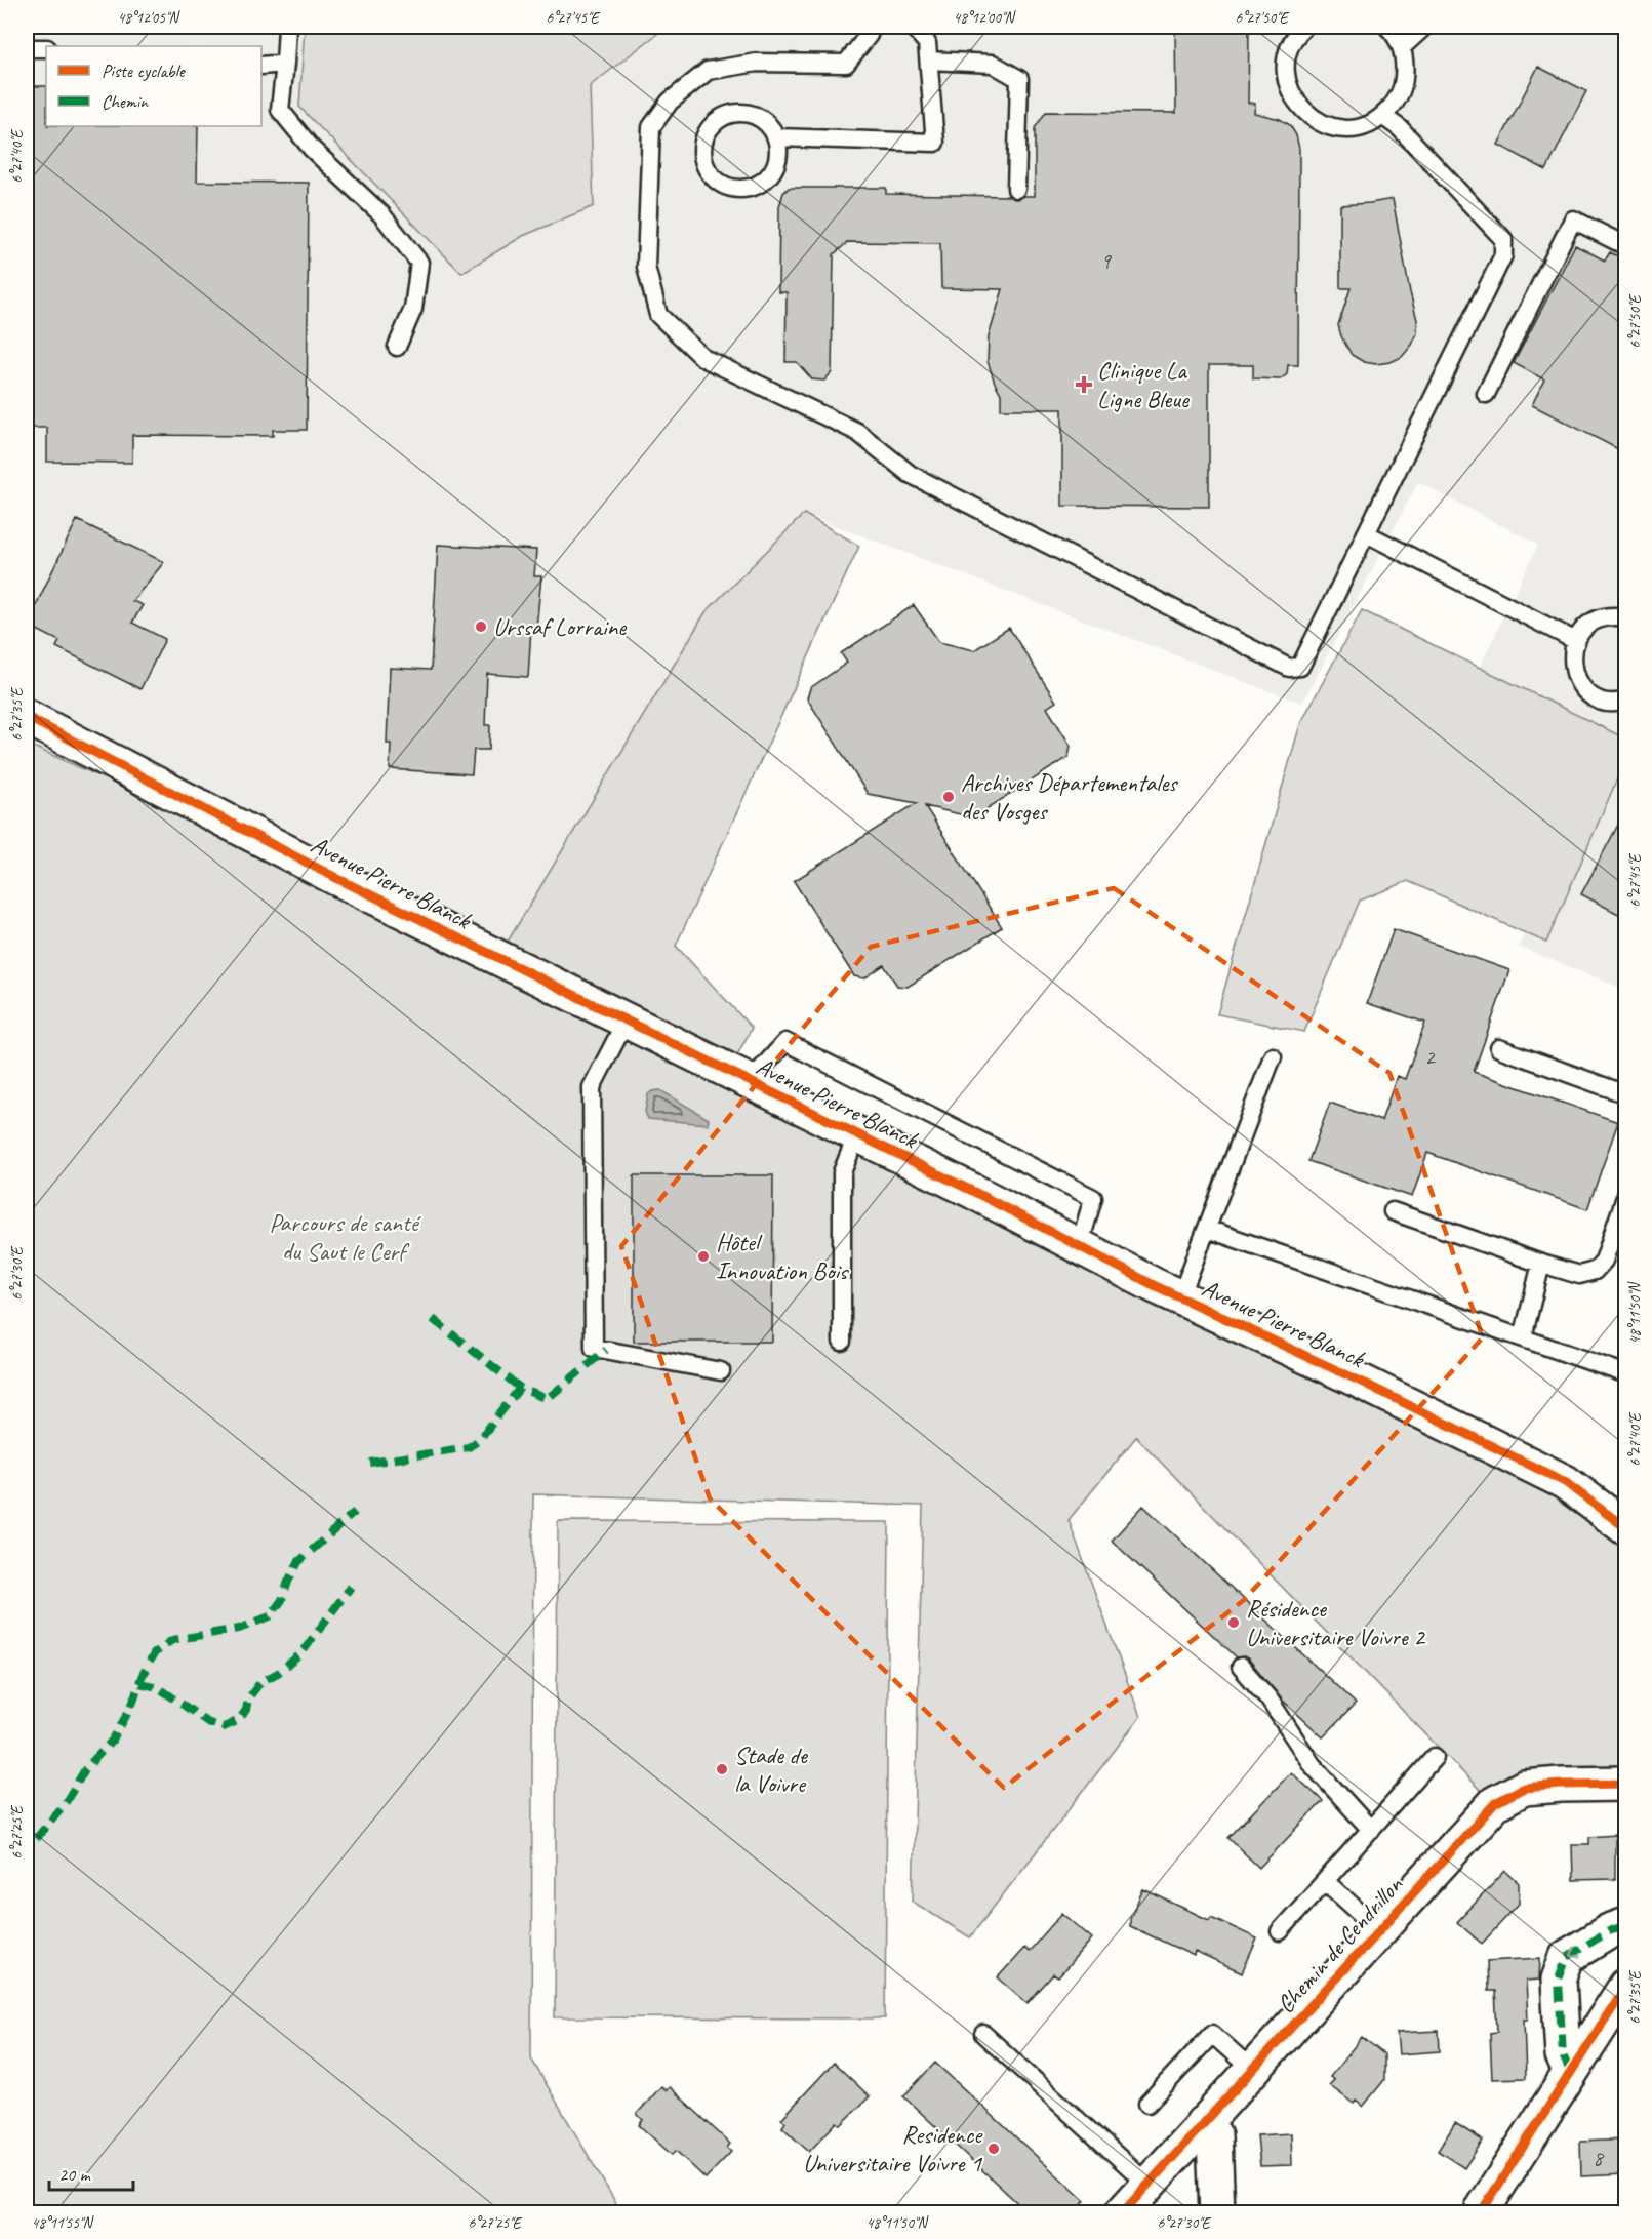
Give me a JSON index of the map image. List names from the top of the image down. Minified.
{"streets":{"street":["Avenue Pierre Blanck","Chemin de Cendrillon"]},"parks":["Parcours de santé du Saut le Cerf"],"places":{"health":["Clinique La Ligne Bleue"],"other":["Urssaf Lorraine","Archives Départementales des Vosges","Hôtel Innovation Bois","Résidence Universitaire Voivre 2","Stade de la Voivre","Residence Universitaire Voivre 1"]},"house_numbers":["9","2","8"],"legend":["Piste cyclable","Chemin"],"scale_bar":"20 m","coordinates":["48°12'05\"N","6°27'45\"E","48°12'00\"N","6°27'50\"E","6°27'40\"E","6°27'35\"E","6°27'30\"E","48°11'50\"N","6°27'25\"E","48°11'55\"N"]}
